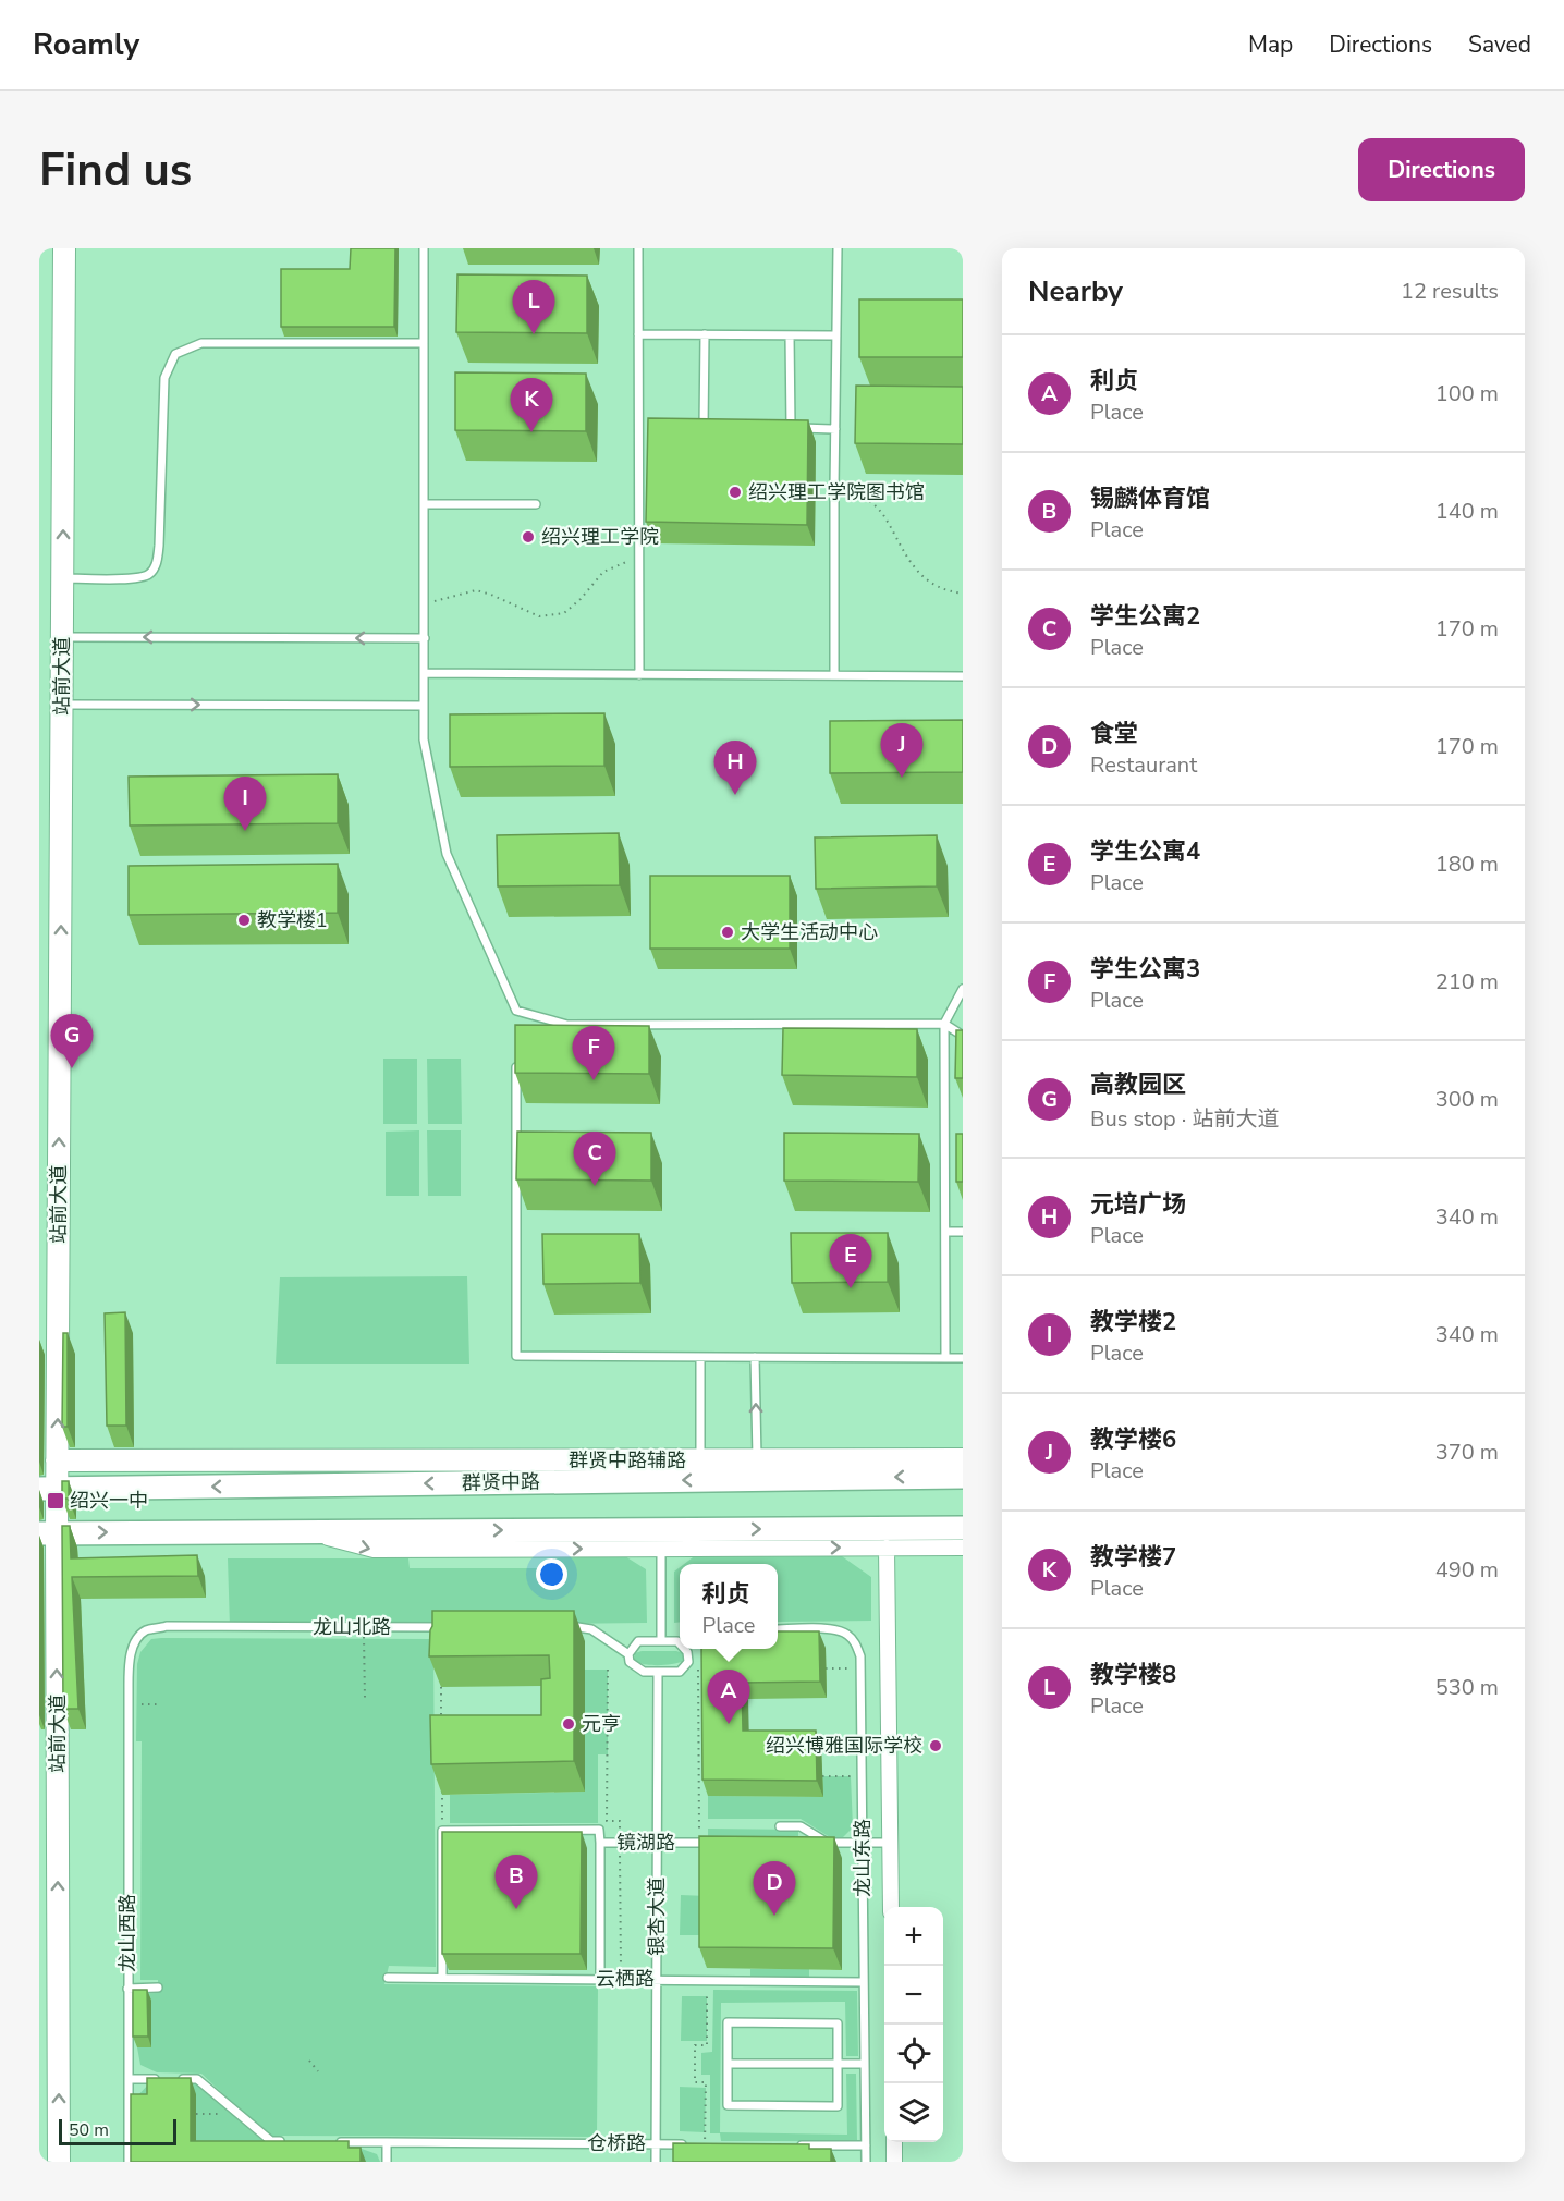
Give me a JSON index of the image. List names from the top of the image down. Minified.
{"streets":{"main road":["站前大道","群贤中路辅路","群贤中路"],"lane":["龙山北路","镜湖路","龙山东路","银杏大道","龙山西路","云栖路","仓桥路"]},"crossings":[["站前大道","群贤中路辅路"],["站前大道","群贤中路"],["龙山北路","龙山西路"],["镜湖路","银杏大道"],["龙山东路","云栖路"],["银杏大道","云栖路"],["银杏大道","仓桥路"]],"one_way":["站前大道"],"places":{"other":["绍兴理工学院图书馆","绍兴理工学院","教学楼1","大学生活动中心","元亨","绍兴博雅国际学校"],"transit":["绍兴一中"]},"scale_bar":"50 m","page":{"header":"Roamly","nav":["Map","Directions","Saved"],"buttons":"Directions","title":"Find us","heading":["Nearby","12 results"],"pins":["L","K","J","H","I","G","F","C","E","A","B","D"],"list":[{"mark":"A","name":"利贞","note":"Place","value":"100 m"},{"mark":"B","name":"锡麟体育馆","note":"Place","value":"140 m"},{"mark":"C","name":"学生公寓2","note":"Place","value":"170 m"},{"mark":"D","name":"食堂","note":"Restaurant","value":"170 m"},{"mark":"E","name":"学生公寓4","note":"Place","value":"180 m"},{"mark":"F","name":"学生公寓3","note":"Place","value":"210 m"},{"mark":"G","name":"高教园区","note":"Bus stop · 站前大道","value":"300 m"},{"mark":"H","name":"元培广场","note":"Place","value":"340 m"},{"mark":"I","name":"教学楼2","note":"Place","value":"340 m"},{"mark":"J","name":"教学楼6","note":"Place","value":"370 m"},{"mark":"K","name":"教学楼7","note":"Place","value":"490 m"},{"mark":"L","name":"教学楼8","note":"Place","value":"530 m"}],"popup":["利贞","Place"],"map_buttons":["+","−"],"scale":"50 m"}}
